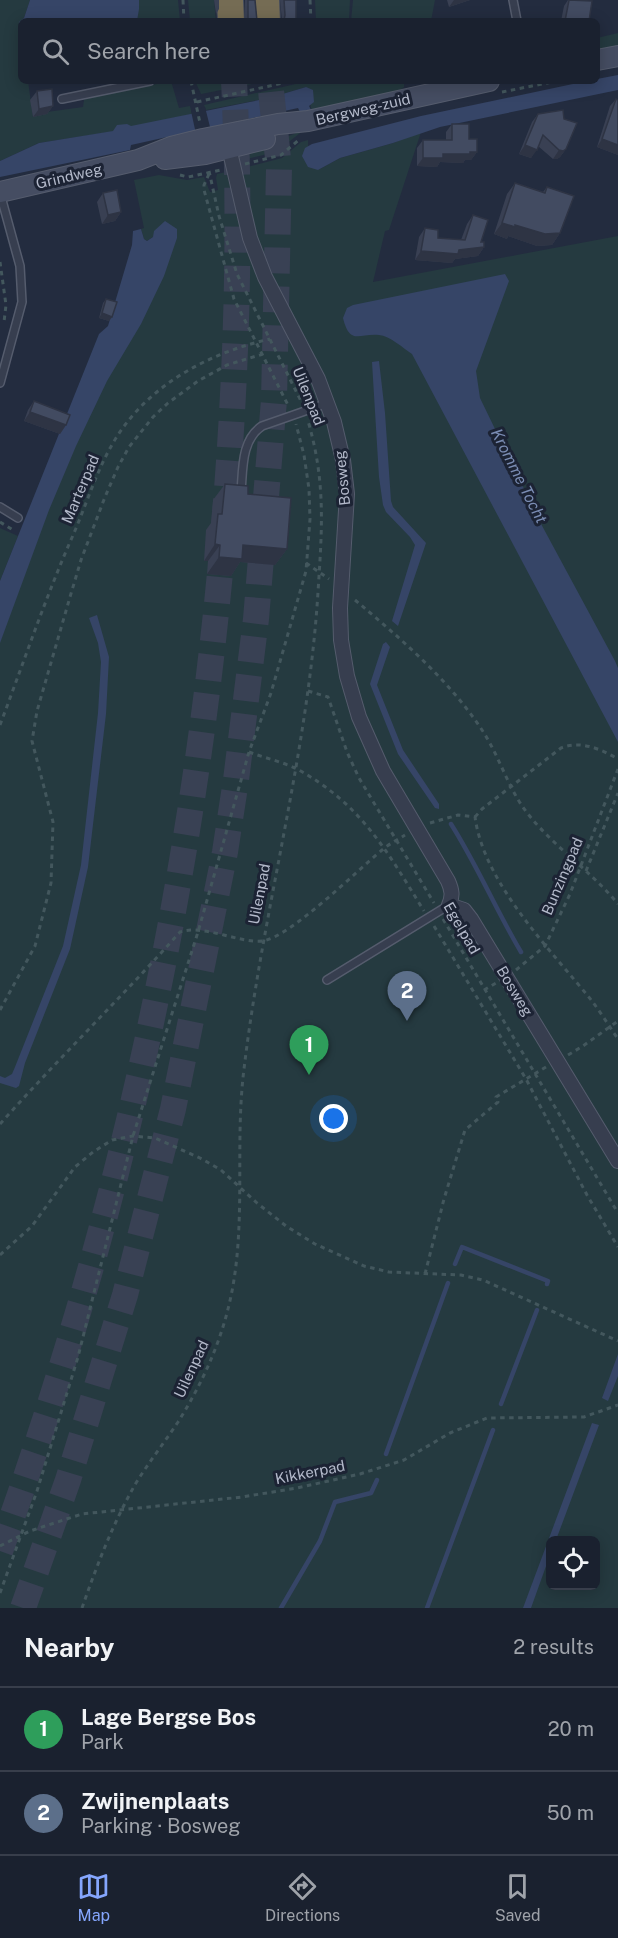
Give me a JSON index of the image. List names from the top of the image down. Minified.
{"streets":{"street":["Bergweg-zuid","Grindweg","Bosweg"],"path":["Uilenpad","Marterpad","Bunzingpad","Egelpad","Kikkerpad"]},"crossings":[["Bergweg-zuid","Grindweg"],["Bergweg-zuid","Bosweg"],["Grindweg","Bosweg"],["Uilenpad","Marterpad"],["Uilenpad","Egelpad"],["Uilenpad","Kikkerpad"],["Bosweg","Bunzingpad"],["Bosweg","Egelpad"]],"water":["Kromme Tocht"],"page":{"search":"Search here","pins":["2","1"],"heading":["Nearby","2 results"],"list":[{"mark":"1","name":"Lage Bergse Bos","note":"Park","value":"20 m"},{"mark":"2","name":"Zwijnenplaats","note":"Parking · Bosweg","value":"50 m"}],"nav":["Map","Directions","Saved"]}}
